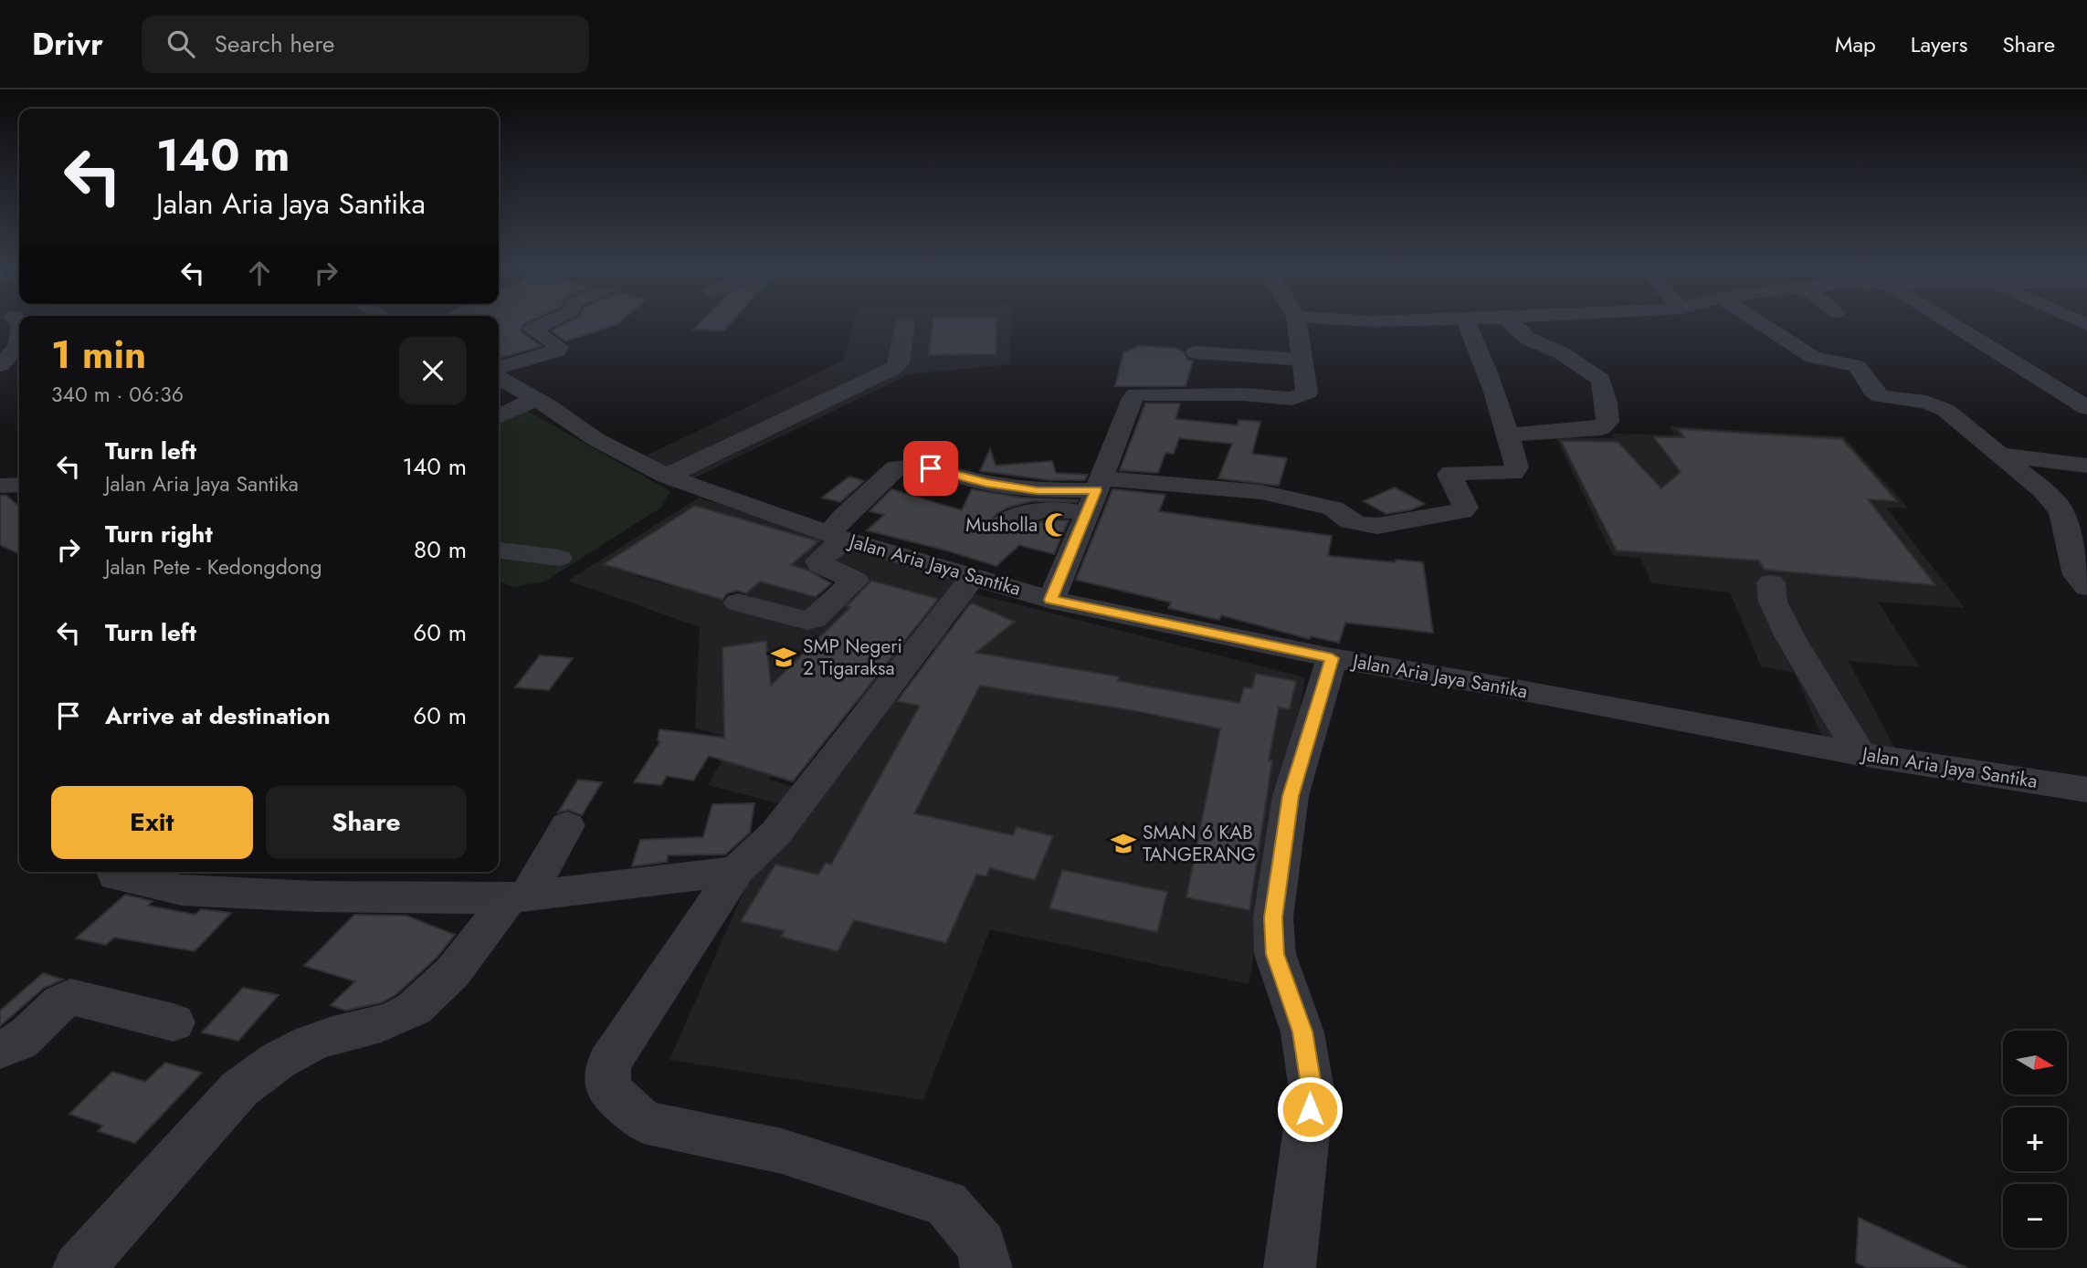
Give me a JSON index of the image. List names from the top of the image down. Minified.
{"streets":{"street":["Jalan Aria Jaya Santika"]},"places":{"mosque":["Musholla"],"school or university":["SMP Negeri 2 Tigaraksa","SMAN 6 KAB TANGERANG"]},"north":"right","page":{"header":"Drivr","search":"Search here","nav":["Map","Layers","Share"],"turn":["140 m","Jalan Aria Jaya Santika"],"heading":["1 min","340 m · 06:36"],"list":[{"name":"Turn left","note":"Jalan Aria Jaya Santika","value":"140 m"},{"name":"Turn right","note":"Jalan Pete - Kedongdong","value":"80 m"},{"name":"Turn left","value":"60 m"},{"name":"Arrive at destination","value":"60 m"}],"buttons":["Exit","Share"],"map_buttons":["+","−"]}}
